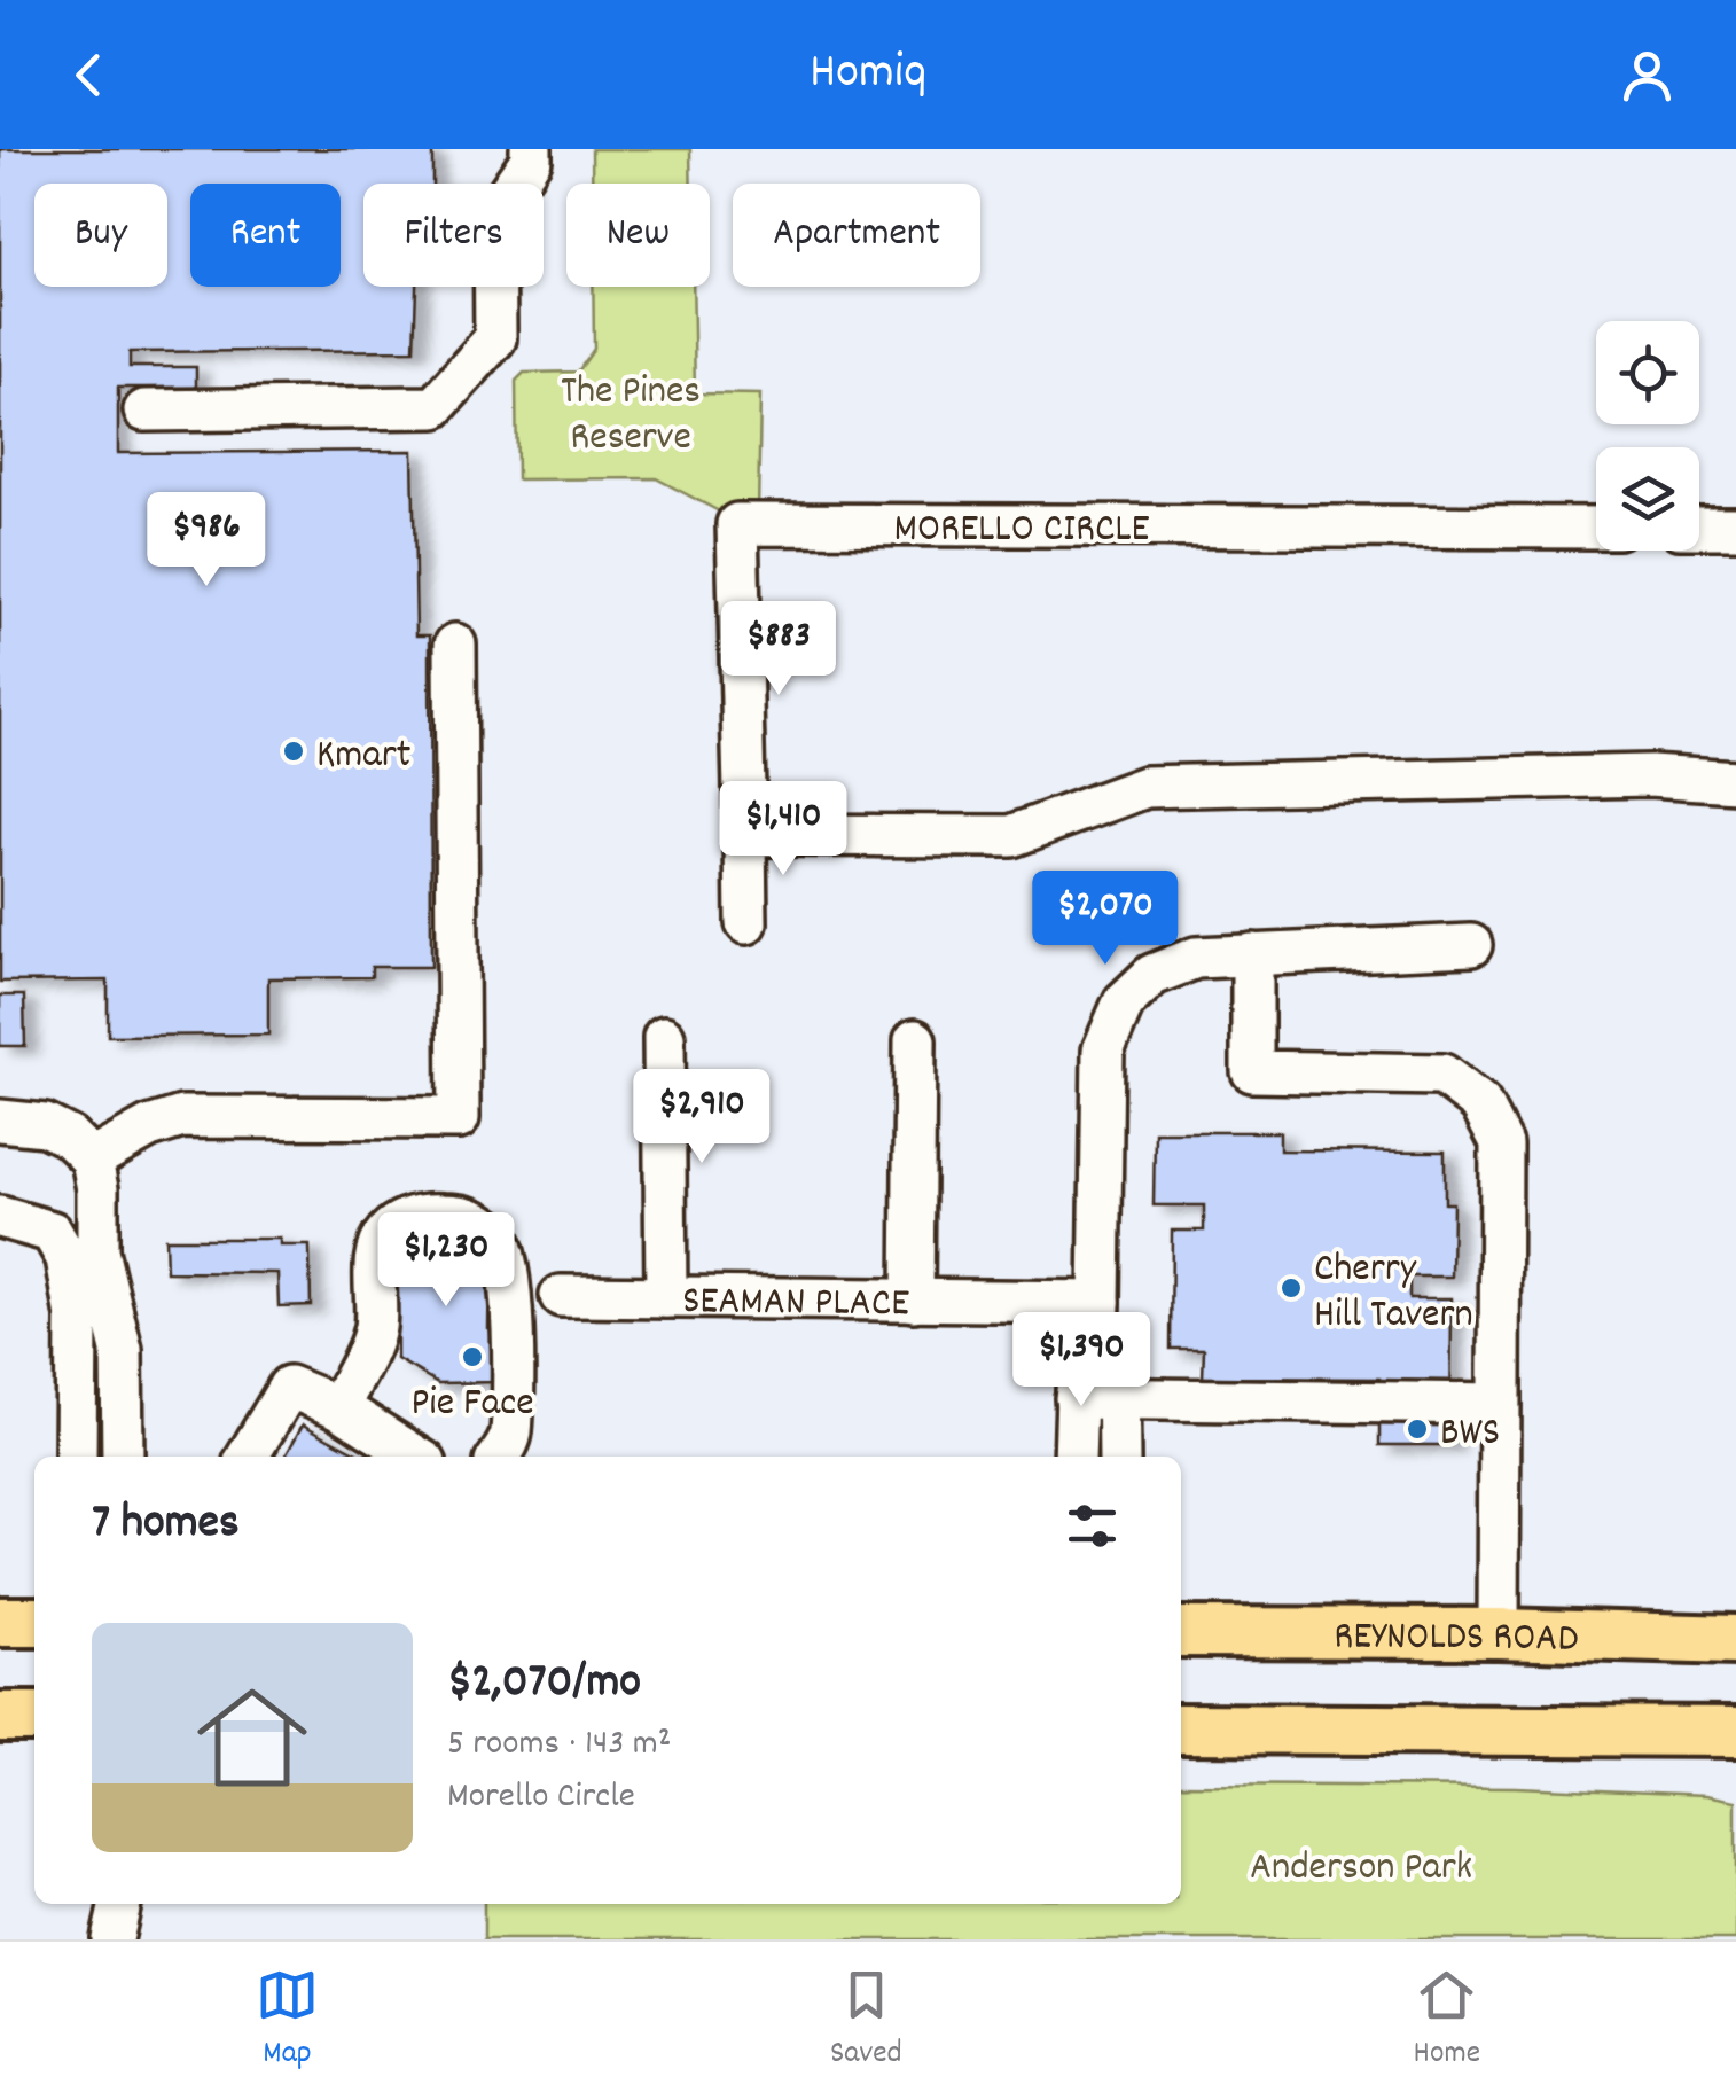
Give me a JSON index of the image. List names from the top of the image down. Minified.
{"streets":{"main road":["REYNOLDS ROAD"],"street":["MORELLO CIRCLE","SEAMAN PLACE"]},"parks":["The Pines Reserve","Anderson Park"],"places":["Kmart","Cherry Hill Tavern","Pie Face","BWS"],"page":{"header":"Homiq","chip":["Buy","Rent","Filters","New","Apartment"],"price":["$986","$883","$1,410","$2,070","$2,910","$1,230","$1,390"],"heading":"7 homes","list":[{"name":"$2,070/mo","note":"5 rooms · 143 m² · Morello Circle"}],"tabs":["Map","Saved","Home"]}}
